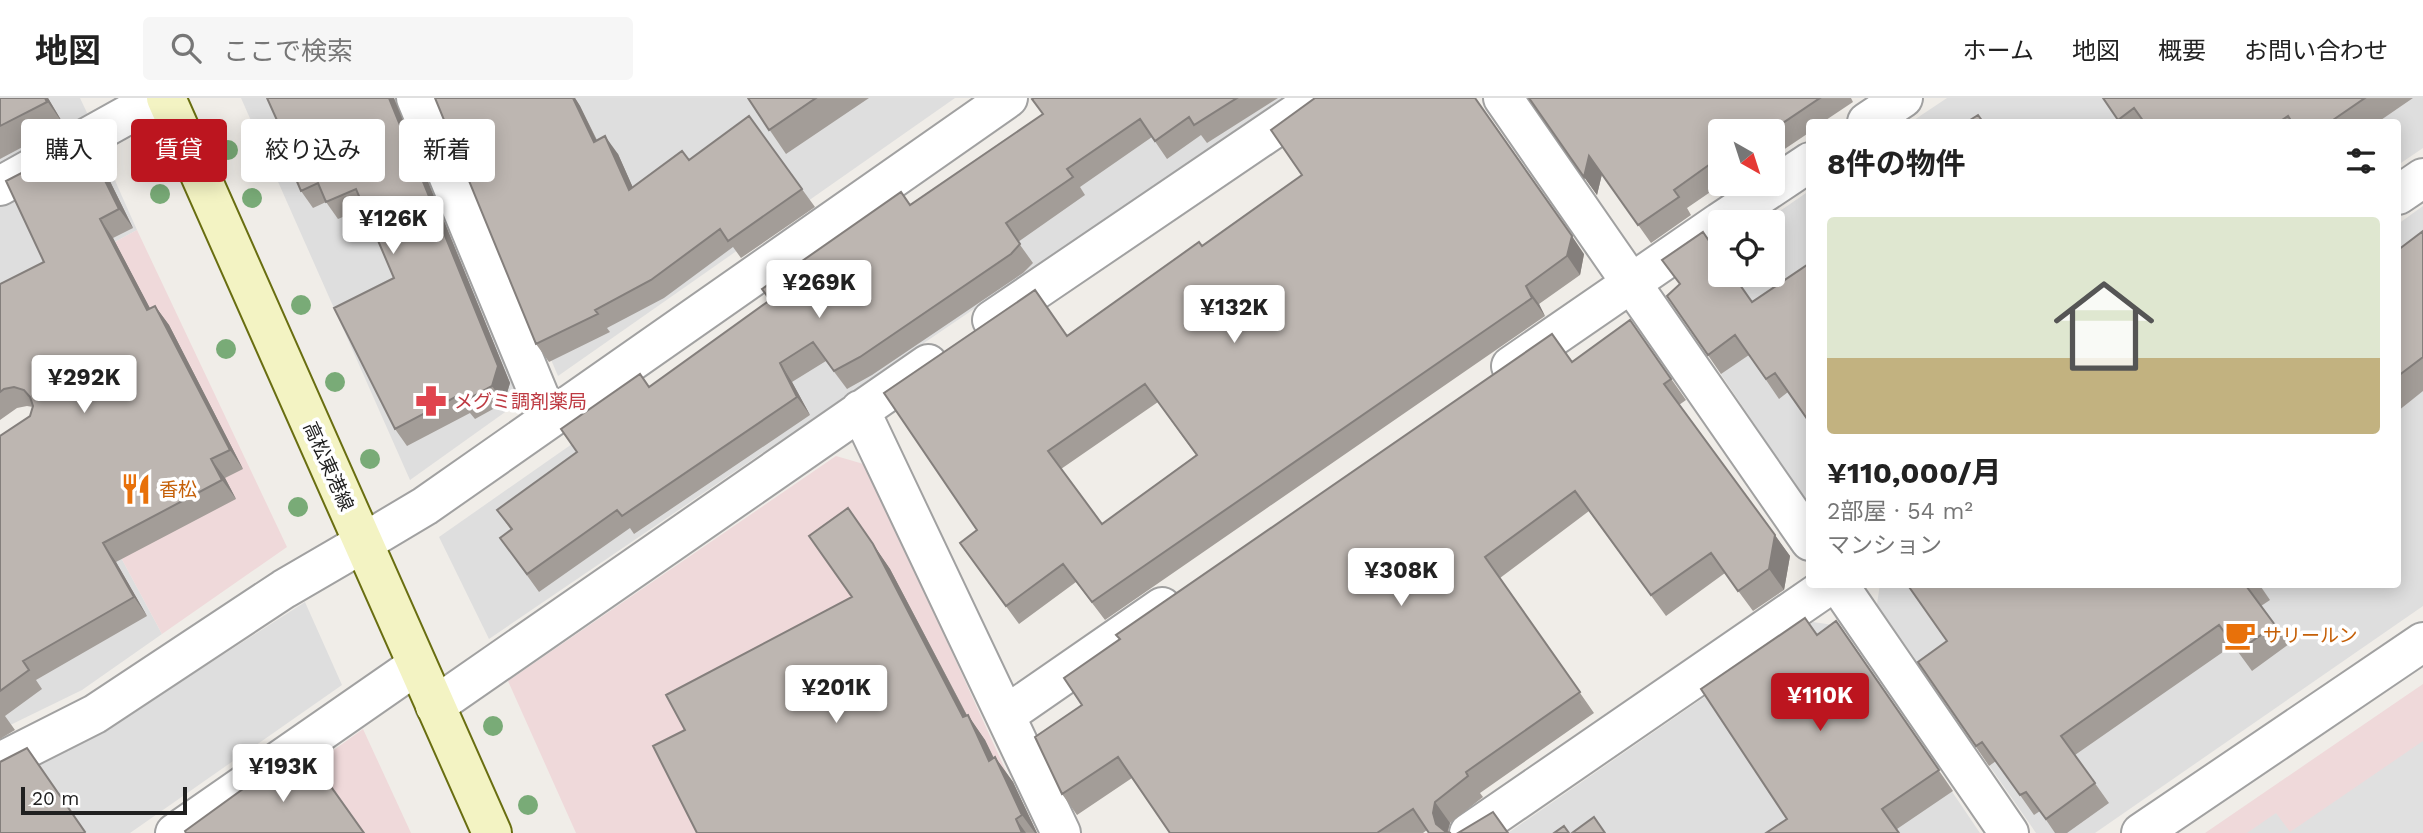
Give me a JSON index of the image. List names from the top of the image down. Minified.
{"streets":{"main road":["高松東港線"]},"places":{"pharmacy":["メグミ調剤薬局"],"restaurant":["香松"],"cafe":["サリールン"]},"scale_bar":"20 m","north":"bottom right","page":{"header":"地図","search":"ここで検索","nav":["ホーム","地図","概要","お問い合わせ"],"chip":["購入","賃貸","絞り込み","新着"],"heading":"8件の物件","price":["¥126K","¥269K","¥132K","¥292K","¥308K","¥201K","¥110K","¥193K"],"list":[{"name":"¥110,000/月","note":"2部屋 · 54 m² · マンション"}],"scale":"20 m"}}
